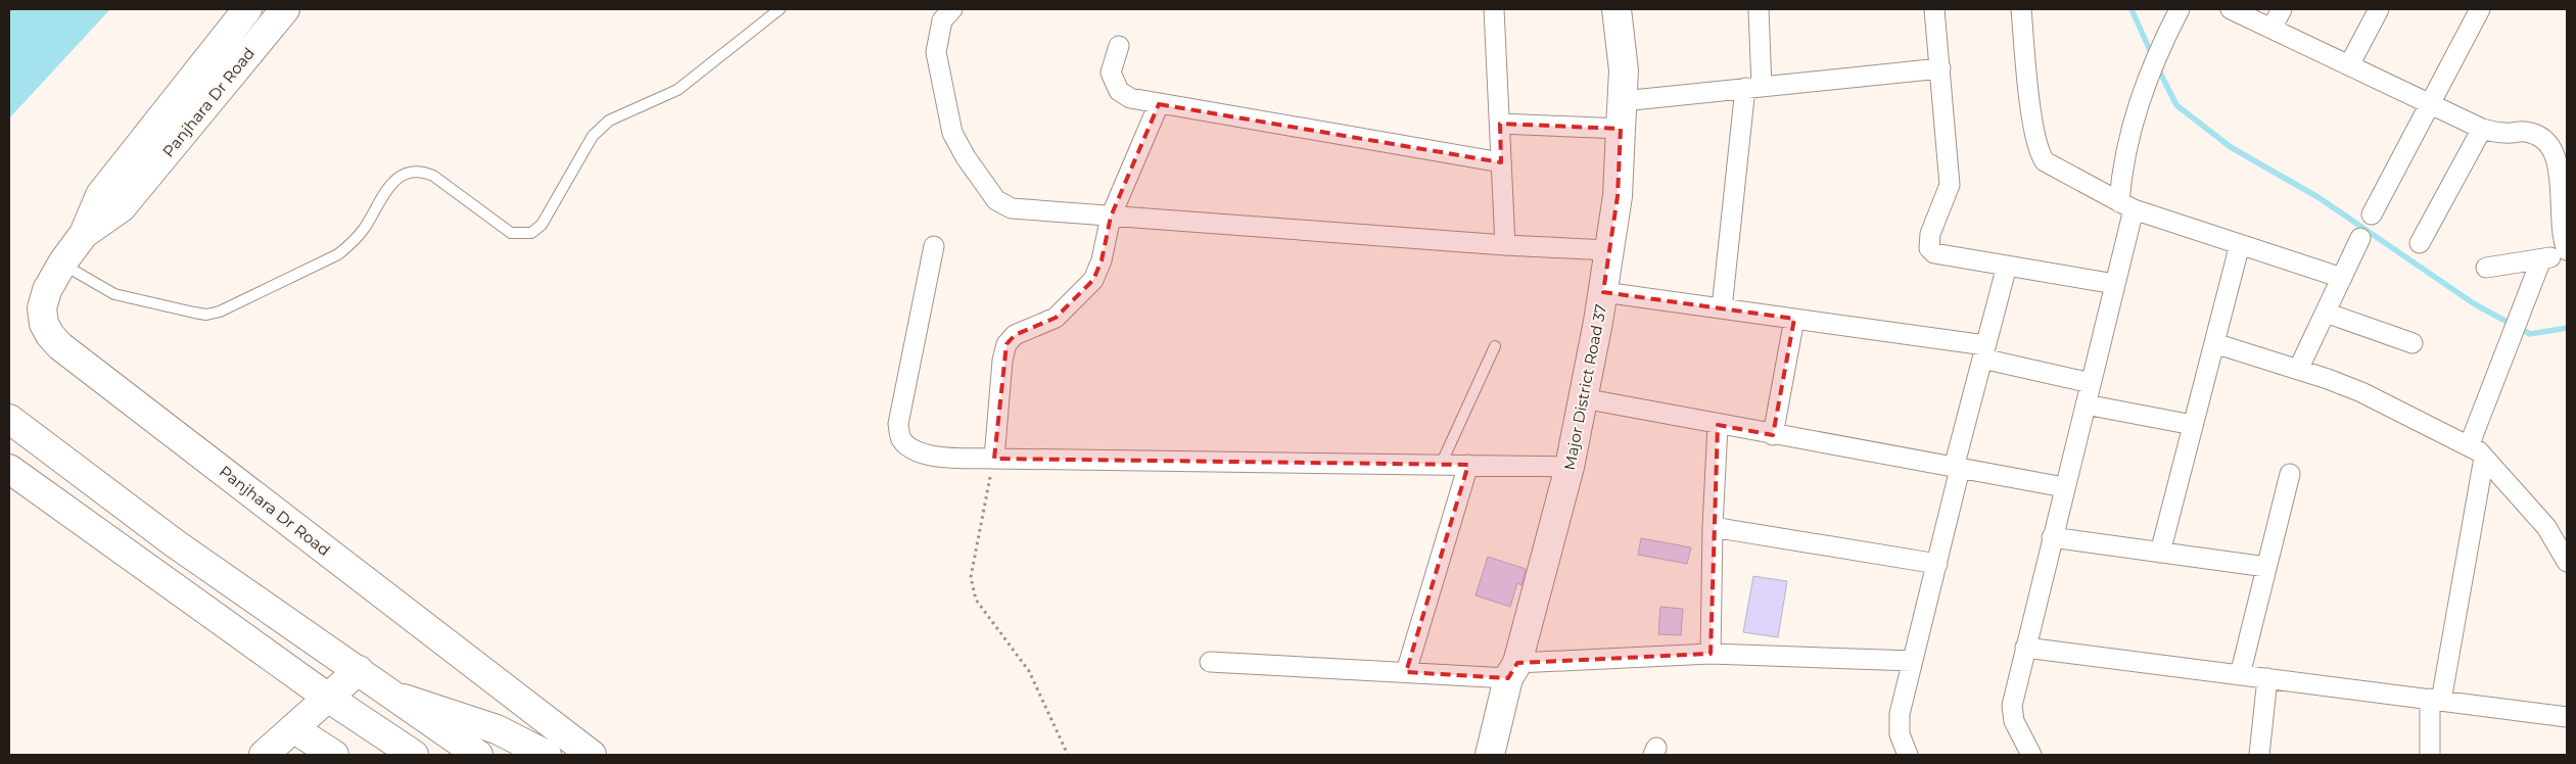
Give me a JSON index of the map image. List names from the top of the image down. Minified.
{"streets":{"main road":["Panjhara Dr Road","Major District Road 37"]}}
